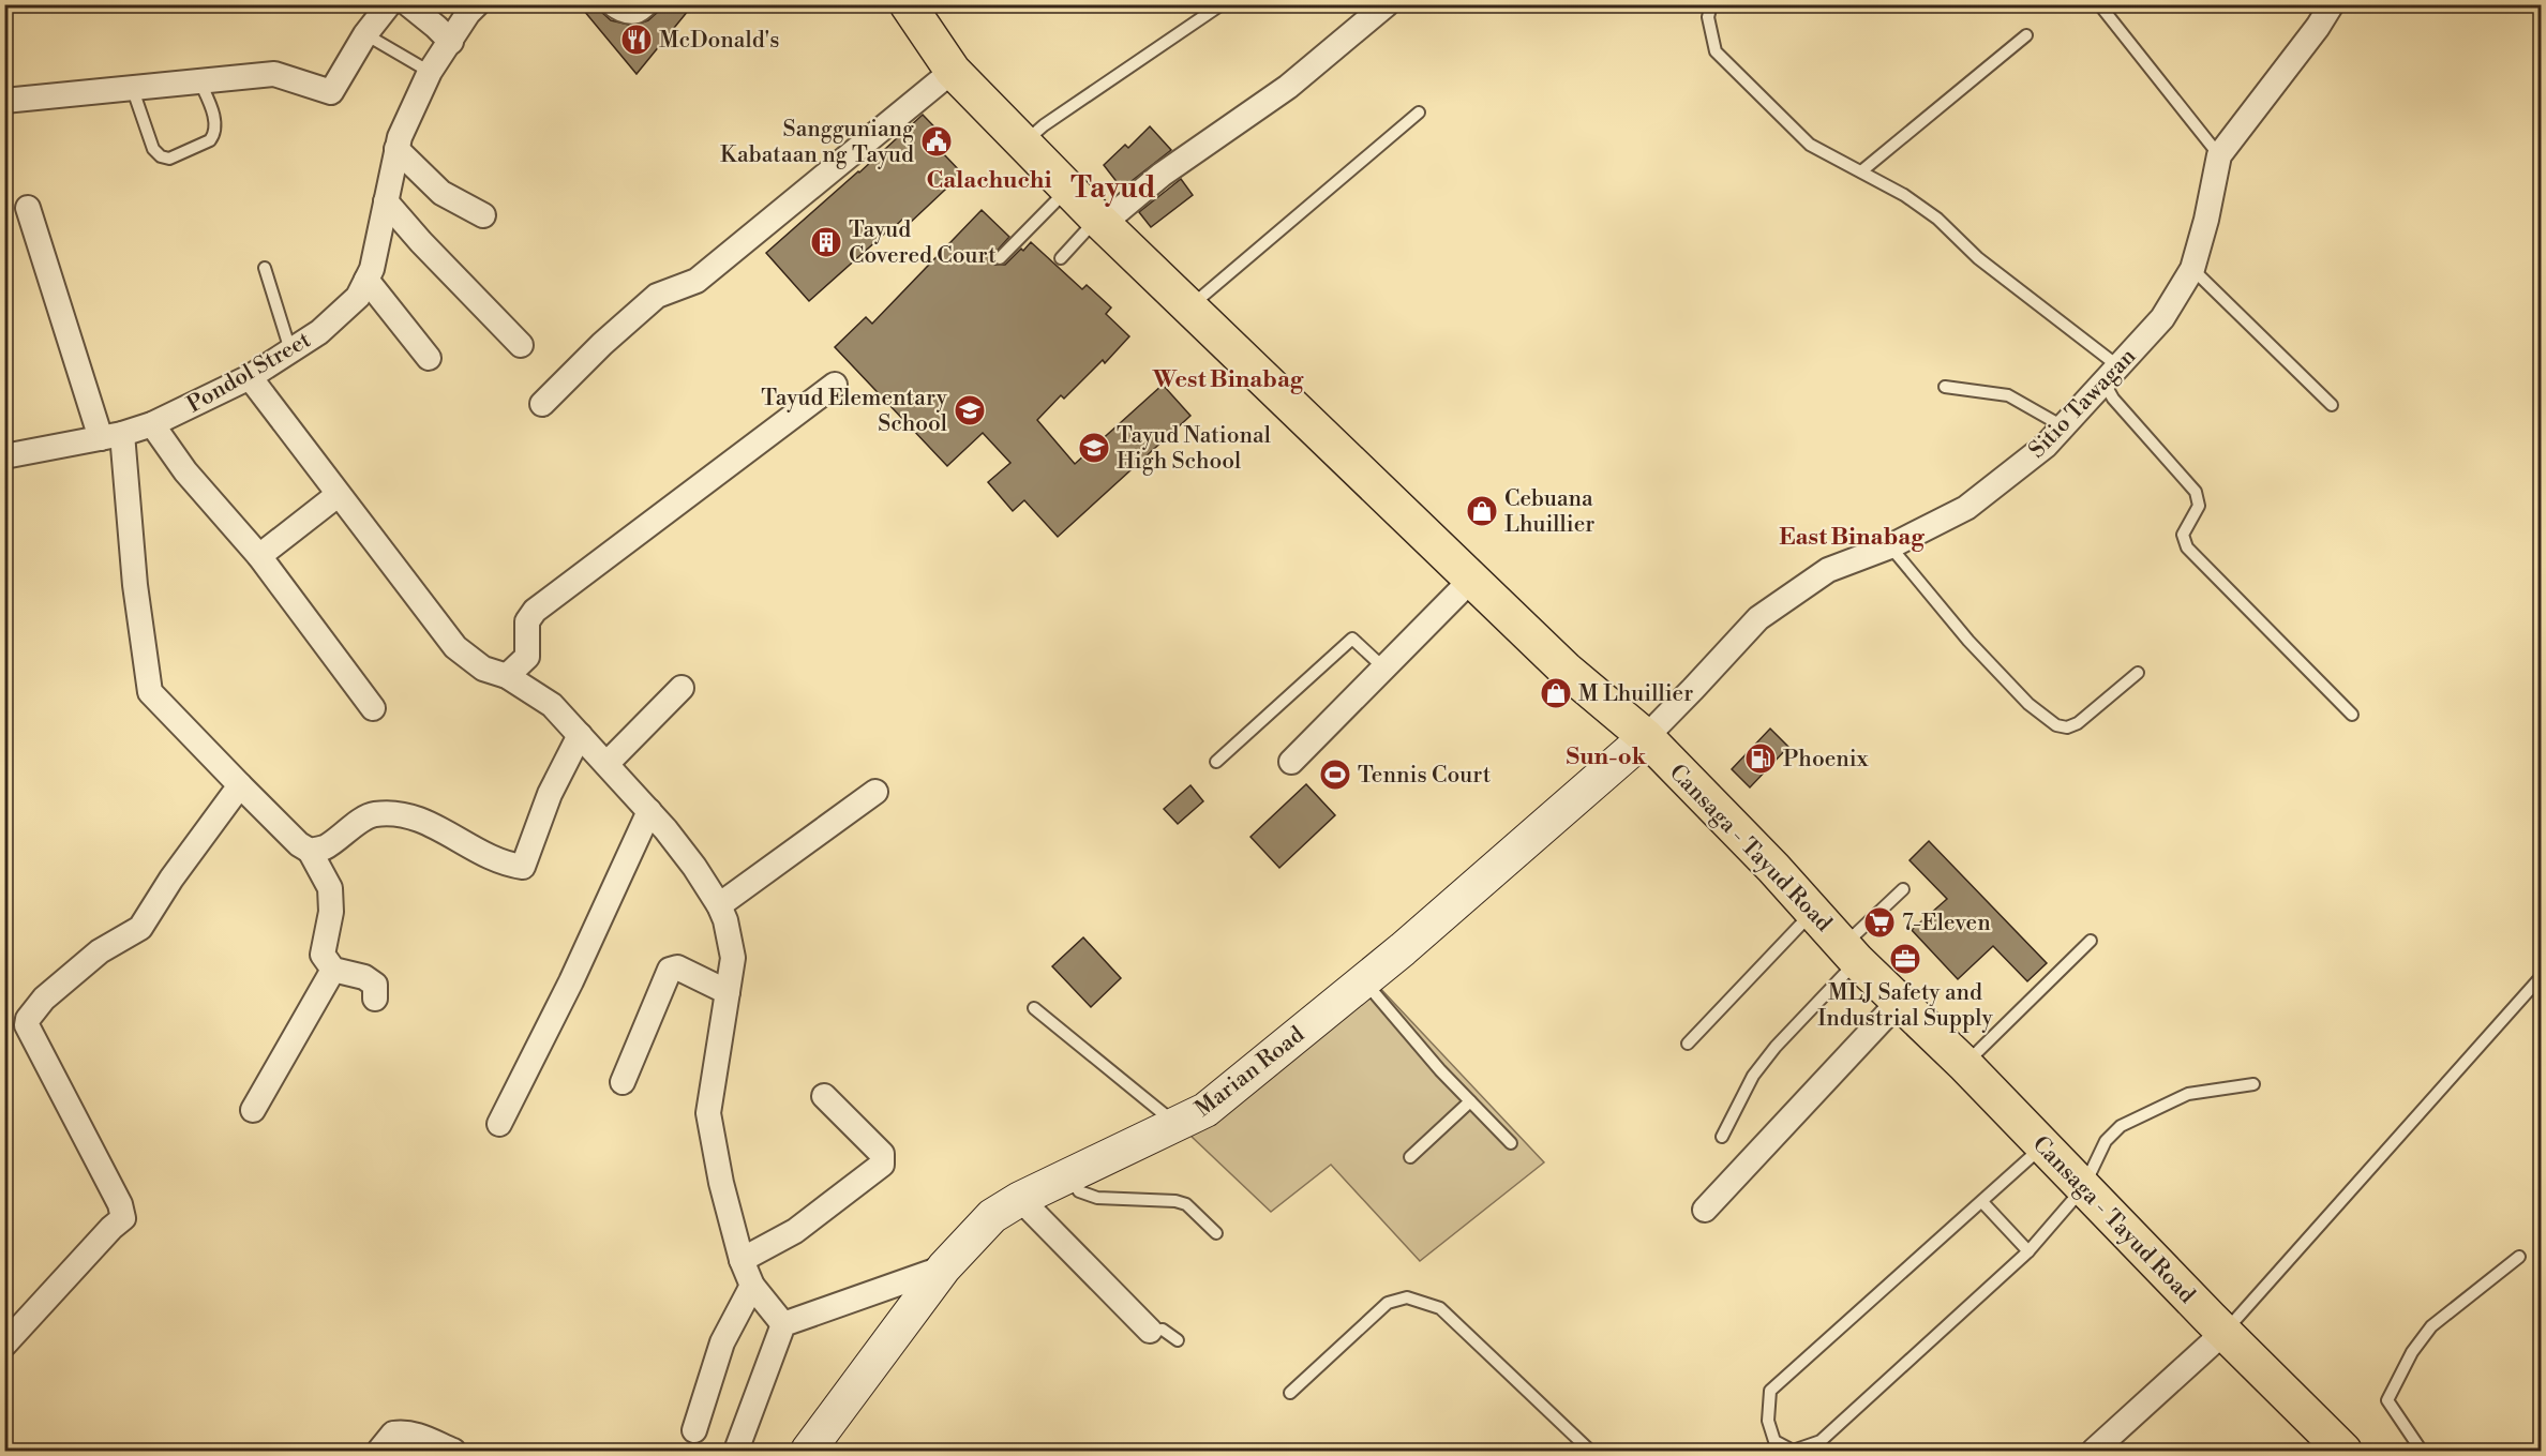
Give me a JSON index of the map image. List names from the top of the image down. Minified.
{"streets":{"highway":["Cansaga - Tayud Road"],"street":["Pondol Street","Sitio Tawagan","Marian Road"]},"crossings":[["Sitio Tawagan","Cansaga - Tayud Road"],["Sitio Tawagan","Marian Road"],["Cansaga - Tayud Road","Marian Road"]],"districts":["Calachuchi","Tayud","West Binabag","East Binabag","Sun-ok"],"places":{"restaurant":["McDonald's"],"public building":["Sangguniang Kabataan ng Tayud"],"building":["Tayud Covered Court"],"school or university":["Tayud Elementary School","Tayud National High School"],"shop":["Cebuana Lhuillier","M Lhuillier"],"fuel station":["Phoenix"],"sports":["Tennis Court"],"supermarket":["7-Eleven"],"office":["MLJ Safety and Industrial Supply"]}}
